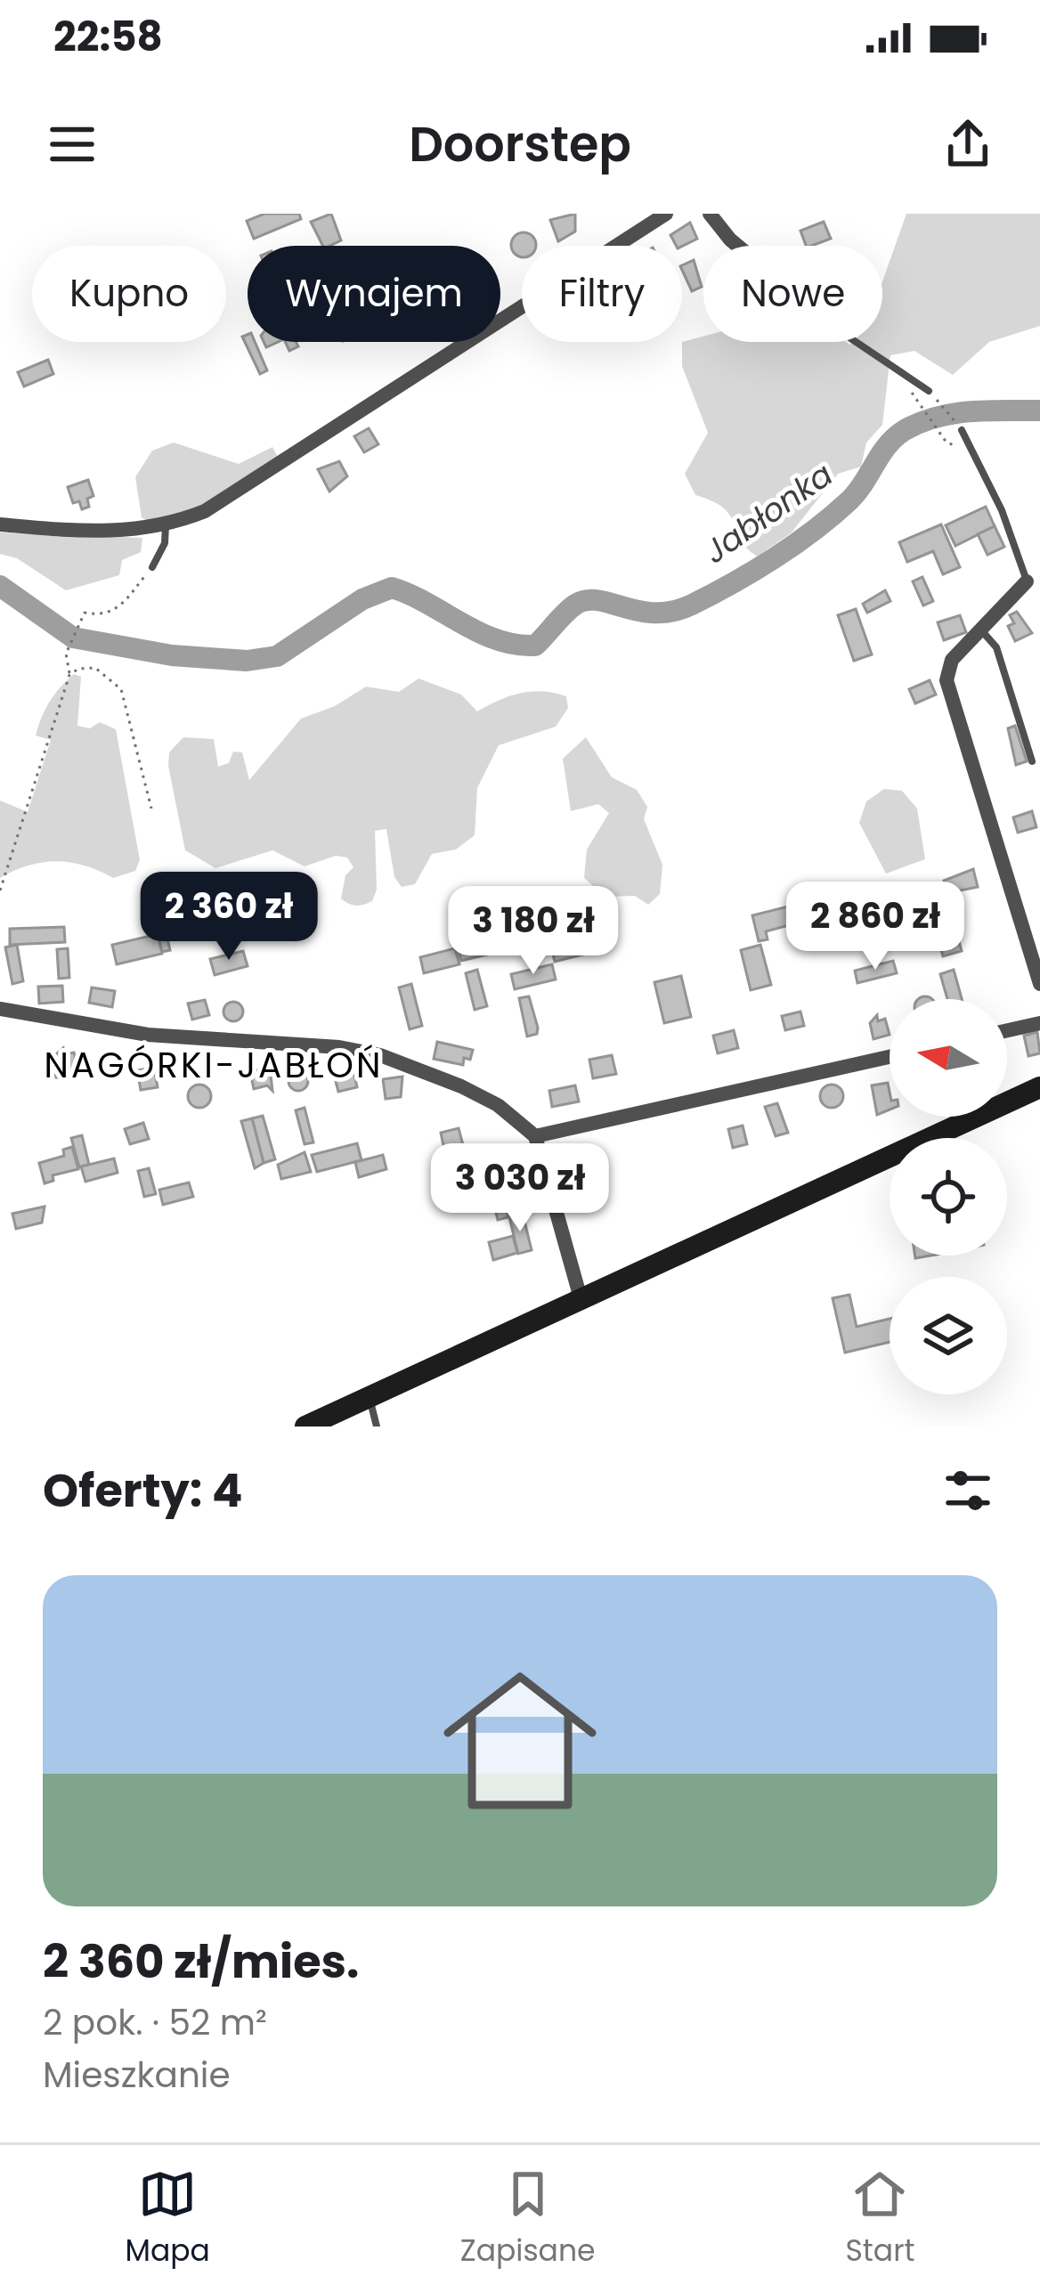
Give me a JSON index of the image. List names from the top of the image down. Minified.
{"districts":["NAGÓRKI-JABŁOŃ"],"water":["Jabłonka"],"north":"left","page":{"status":"22:58","header":"Doorstep","chip":["Kupno","Wynajem","Filtry","Nowe"],"price":["2 360 zł","2 860 zł","3 180 zł","3 030 zł"],"heading":"Oferty: 4","list":[{"name":"2 360 zł/mies.","note":"2 pok. · 52 m² · Mieszkanie"}],"tabs":["Mapa","Zapisane","Start"]}}
